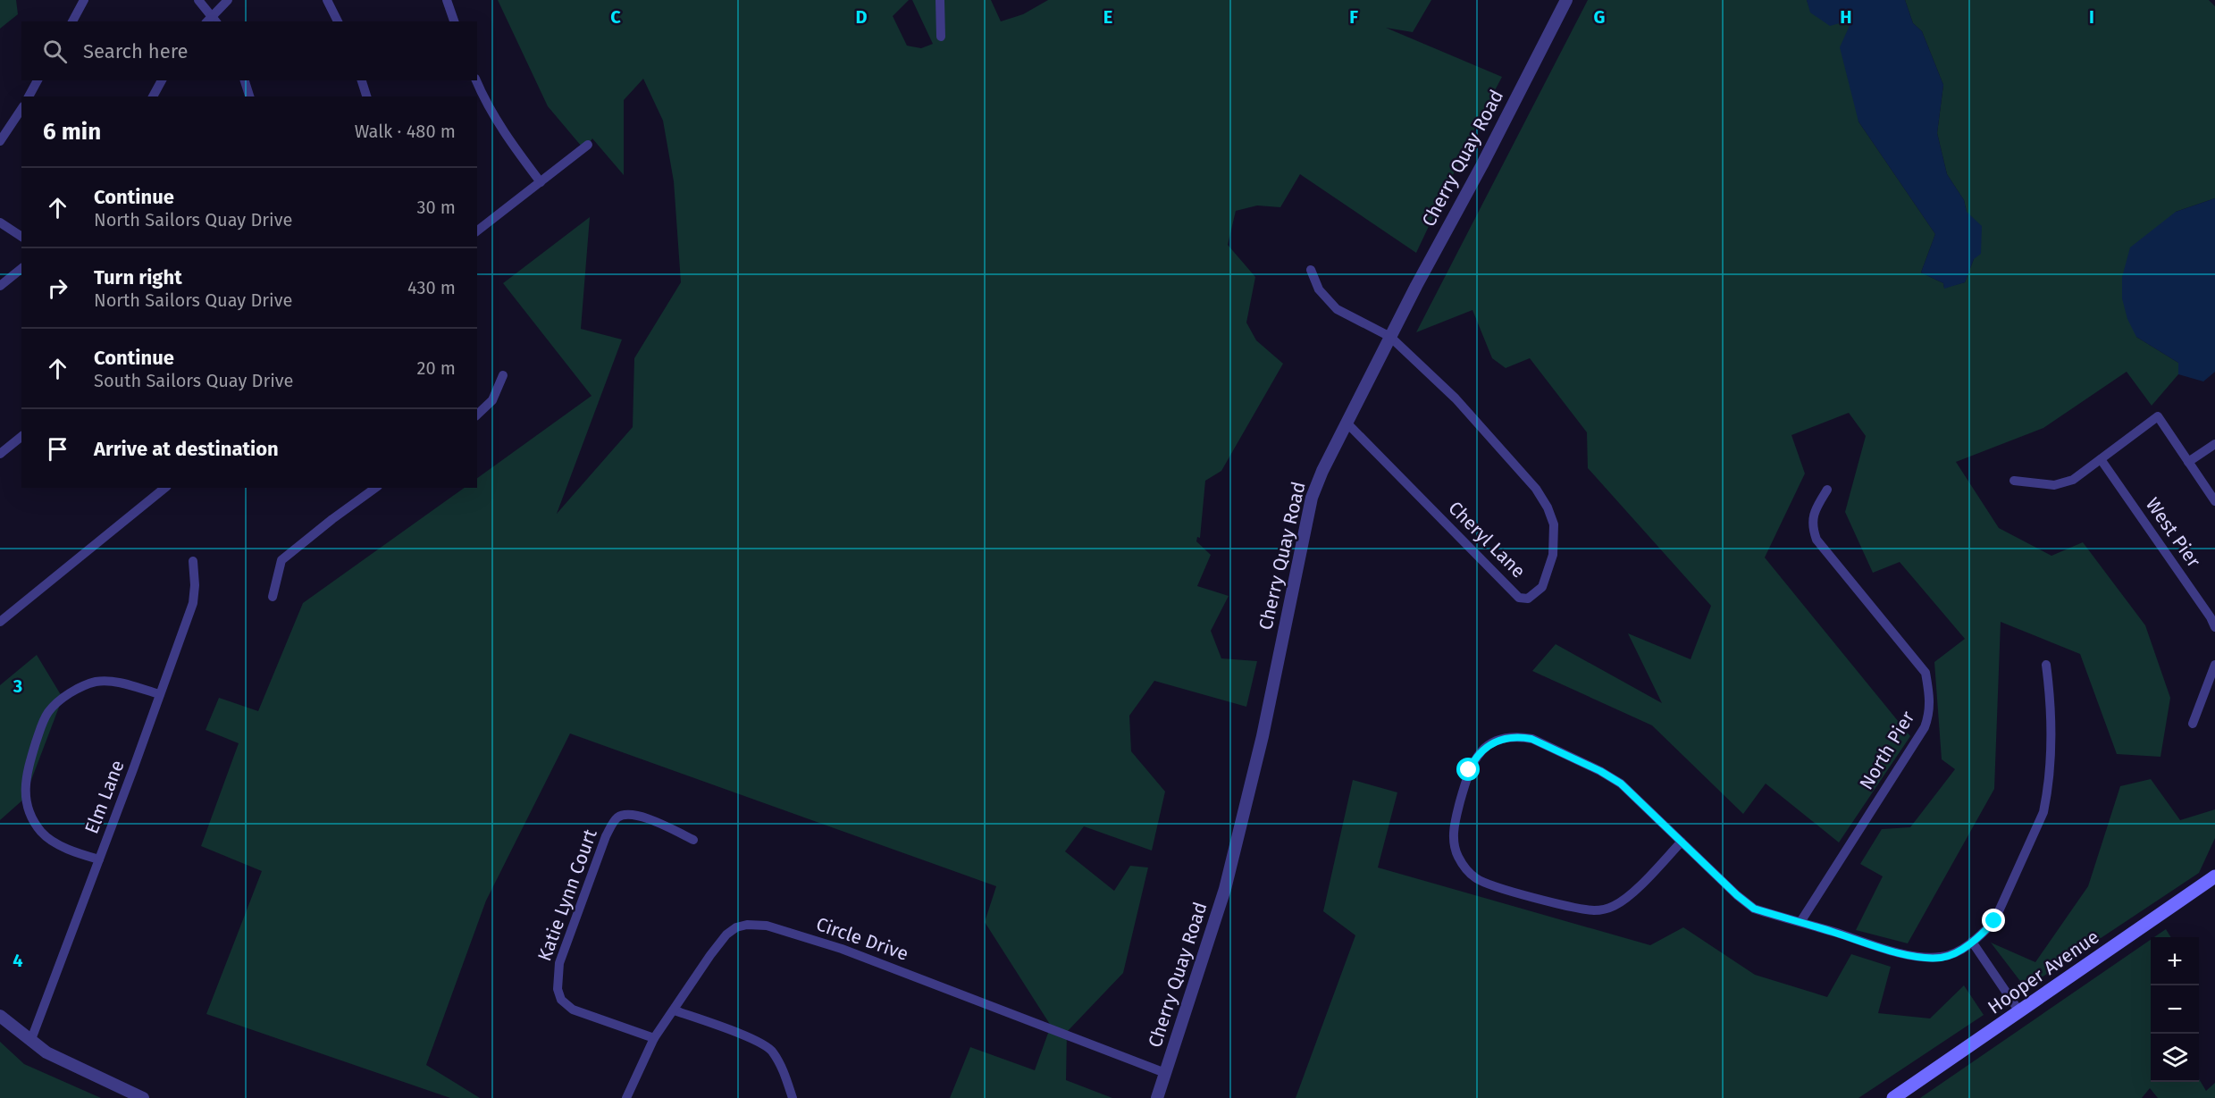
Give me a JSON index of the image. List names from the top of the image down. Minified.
{"streets":{"main road":["Hooper Avenue"],"street":["Cherry Quay Road","West Pier","Cheryl Lane","North Pier","Elm Lane","Katie Lynn Court","Circle Drive"]},"crossings":[["Cherry Quay Road","Cheryl Lane"],["Cherry Quay Road","Circle Drive"],["Katie Lynn Court","Circle Drive"]],"page":{"search":"Search here","heading":["6 min","Walk · 480 m"],"list":[["Continue","North Sailors Quay Drive","30 m"],["Turn right","North Sailors Quay Drive","430 m"],["Continue","South Sailors Quay Drive","20 m"],"Arrive at destination"],"map_buttons":["+","−"]},"grid":{"columns":["C","D","E","F","G","H","I"],"rows":["3","4"]}}
